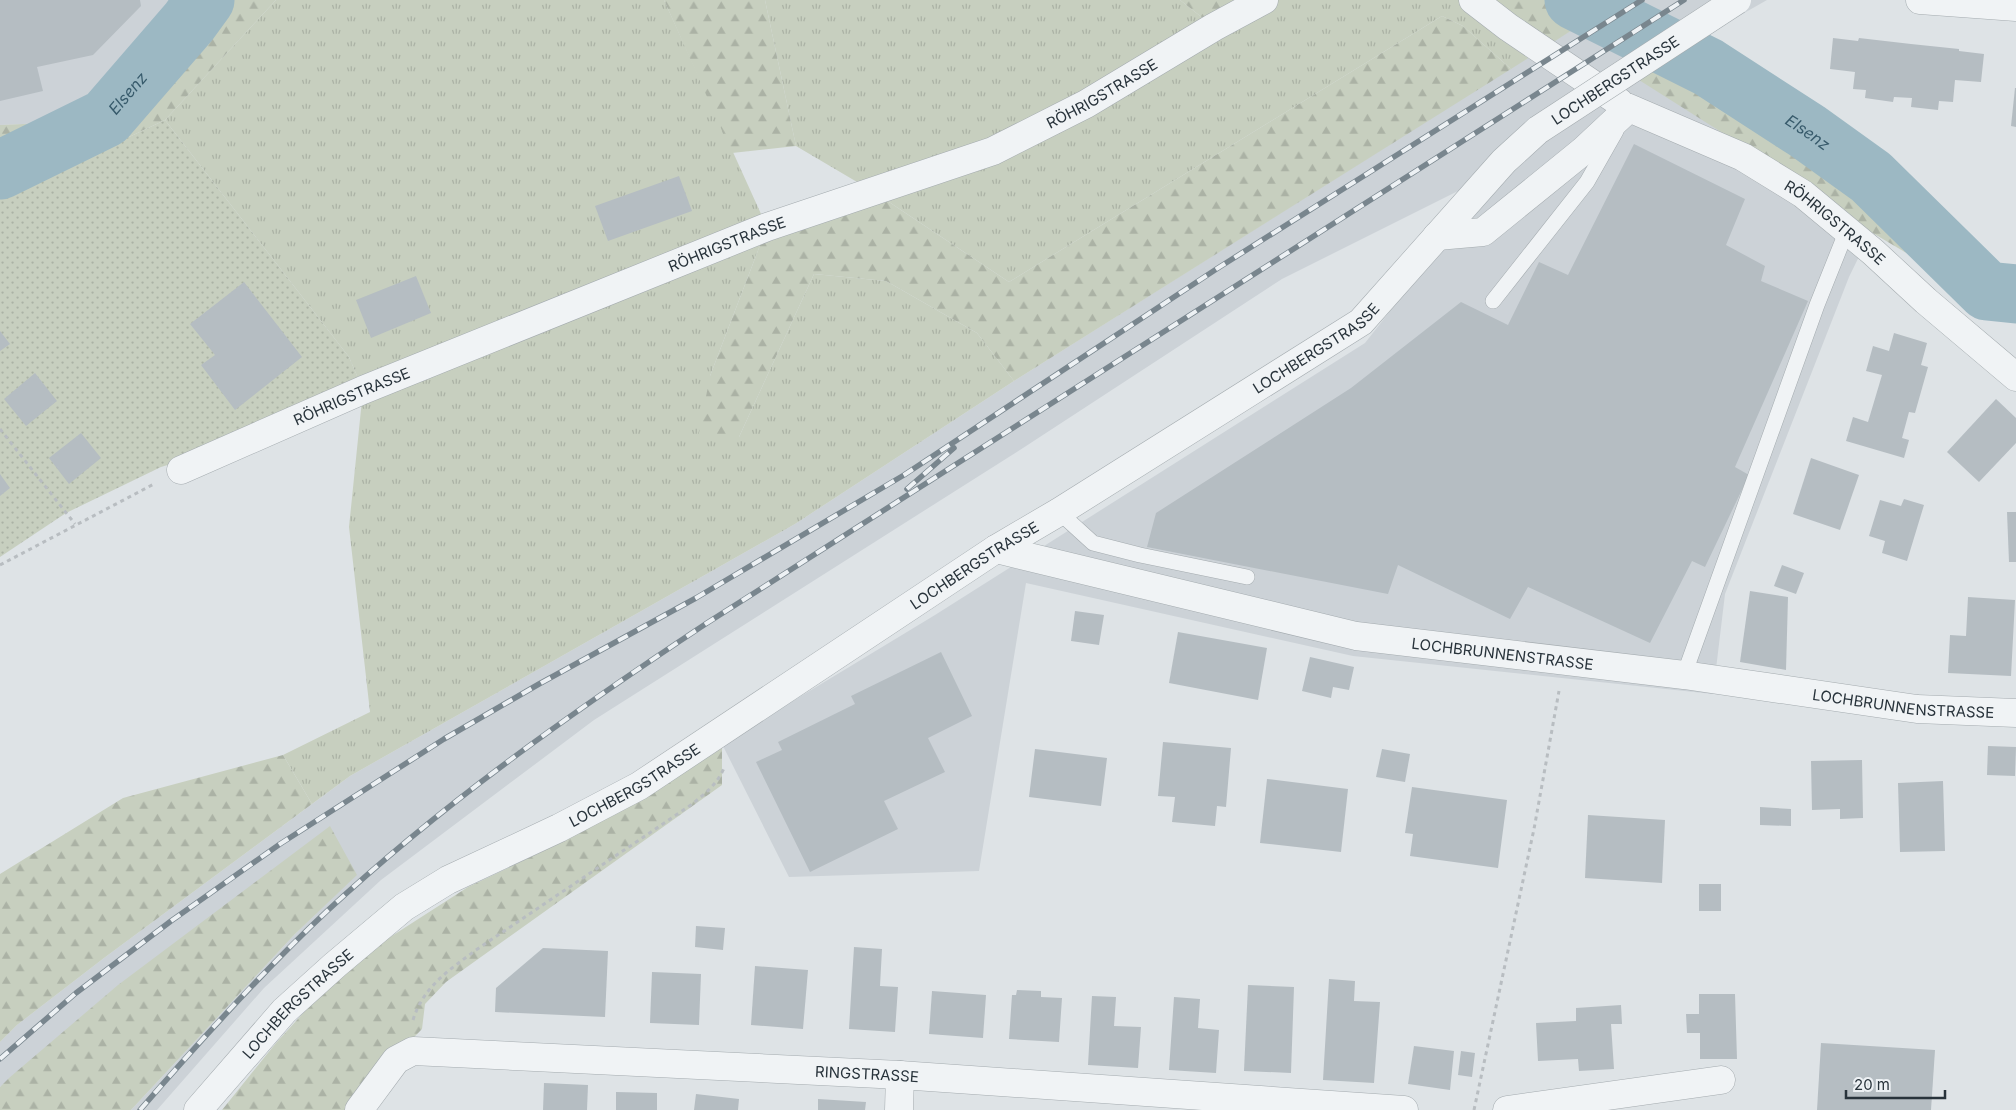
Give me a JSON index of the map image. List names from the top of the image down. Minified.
{"streets":{"street":["LOCHBERGSTRASSE","RÖHRIGSTRASSE","LOCHBRUNNENSTRASSE","RINGSTRASSE"]},"crossings":[["LOCHBERGSTRASSE","LOCHBRUNNENSTRASSE"]],"water":["Elsenz"],"scale_bar":"20 m"}
